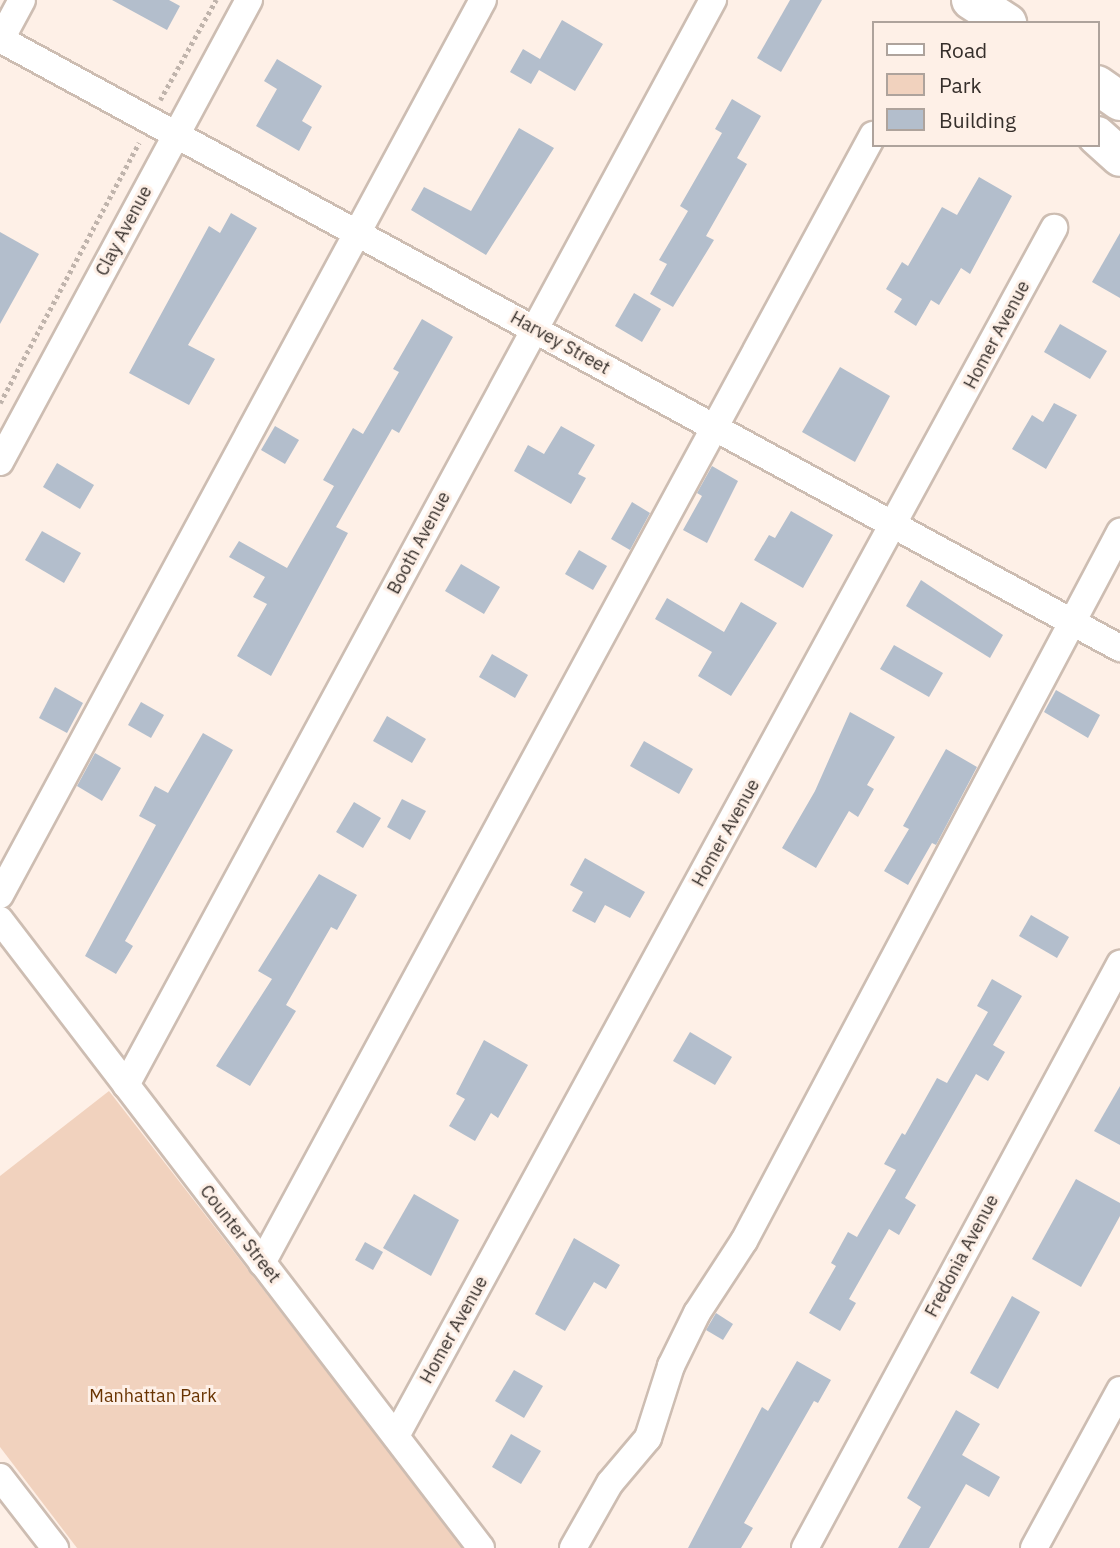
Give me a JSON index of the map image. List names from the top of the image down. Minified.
{"streets":{"street":["Clay Avenue","Homer Avenue","Harvey Street","Booth Avenue","Counter Street","Fredonia Avenue"]},"crossings":[["Clay Avenue","Harvey Street"],["Homer Avenue","Harvey Street"],["Homer Avenue","Counter Street"],["Harvey Street","Booth Avenue"],["Booth Avenue","Counter Street"]],"parks":["Manhattan Park"],"legend":["Road","Park","Building"]}
